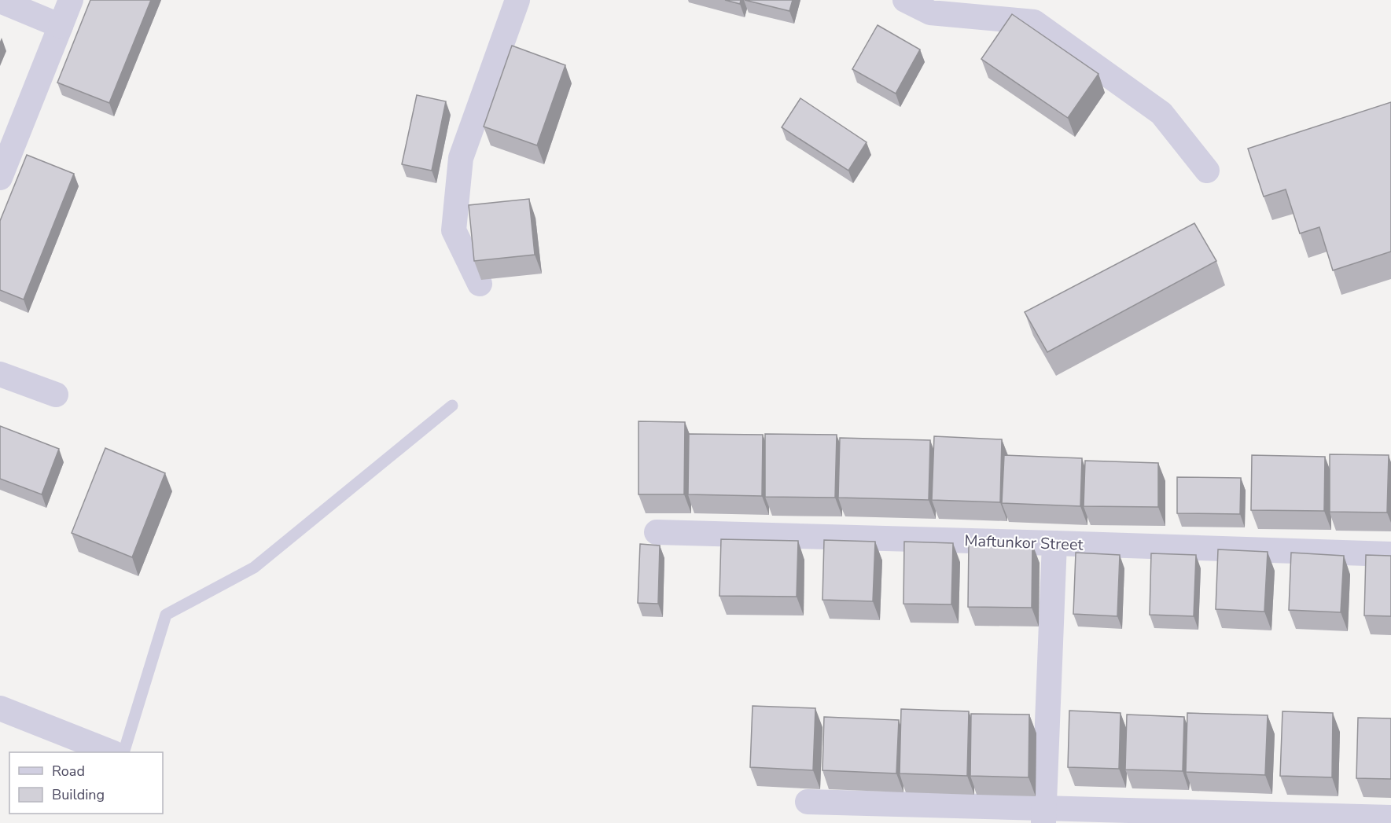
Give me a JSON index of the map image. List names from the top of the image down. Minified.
{"streets":{"street":["Maftunkor Street"]},"legend":["Road","Building"]}
